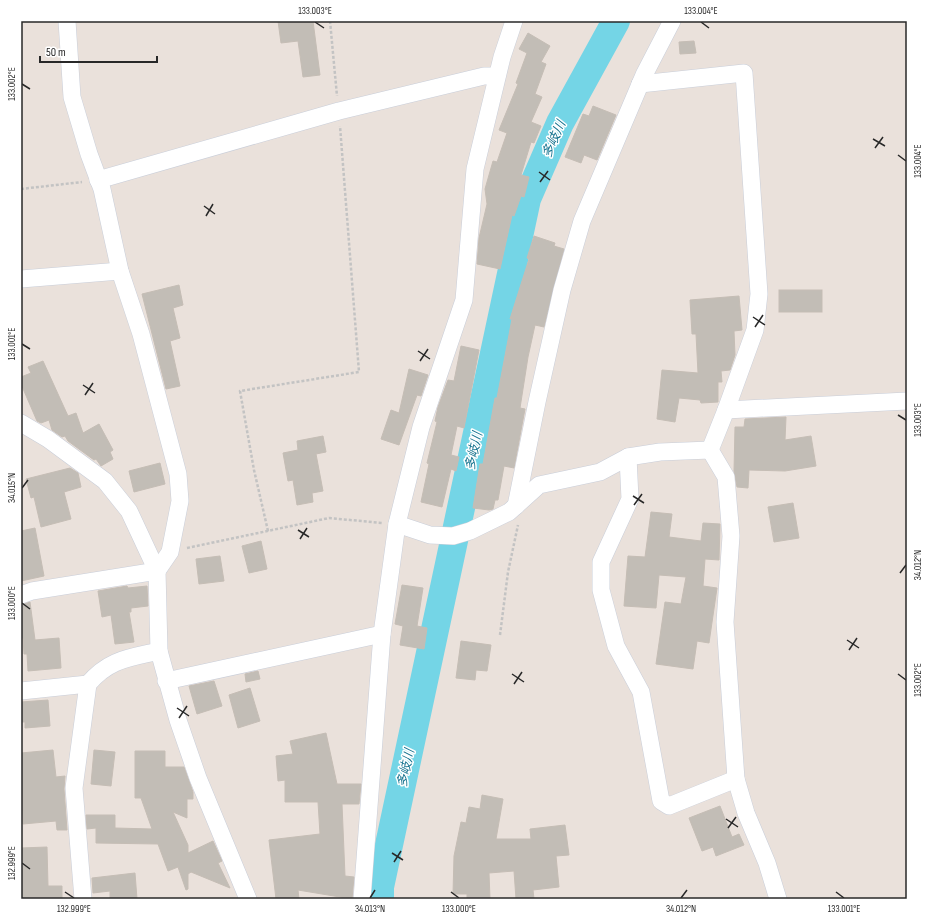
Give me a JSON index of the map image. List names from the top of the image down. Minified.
{"water":["多岐川"],"scale_bar":"50 m","coordinates":["133.003°E","133.004°E","133.002°E","133.001°E","34.015°N","34.012°N","133.000°E","132.999°E","34.013°N"]}
